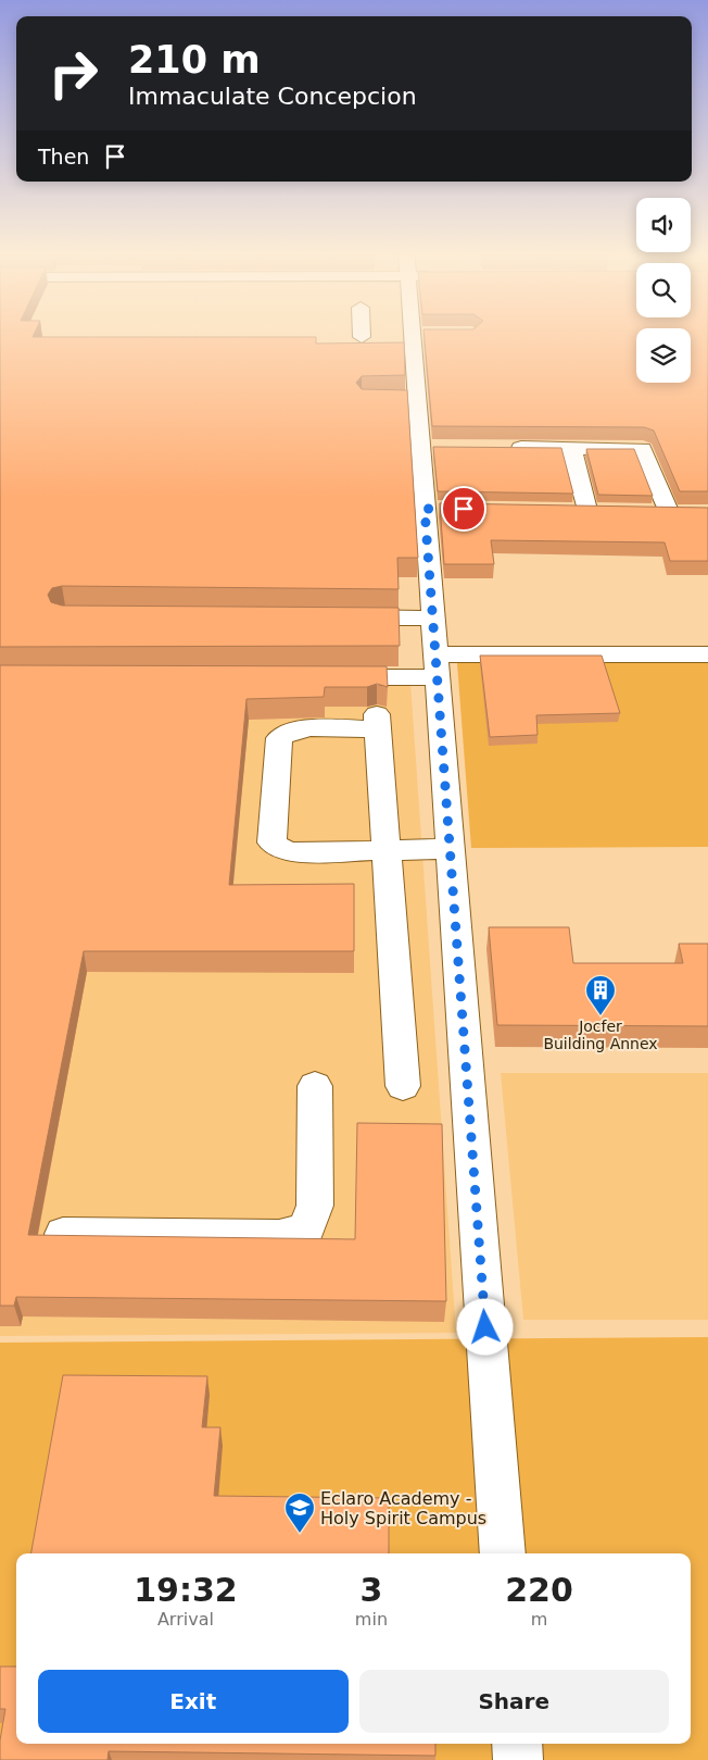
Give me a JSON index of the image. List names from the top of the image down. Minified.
{"places":{"building":["Jocfer Building Annex"],"school or university":["Eclaro Academy - Holy Spirit Campus"]},"page":{"turn":["210 m","Immaculate Concepcion"],"then":"Then","eta":["19:32","Arrival","3","min","220","m"],"buttons":["Exit","Share"]}}
